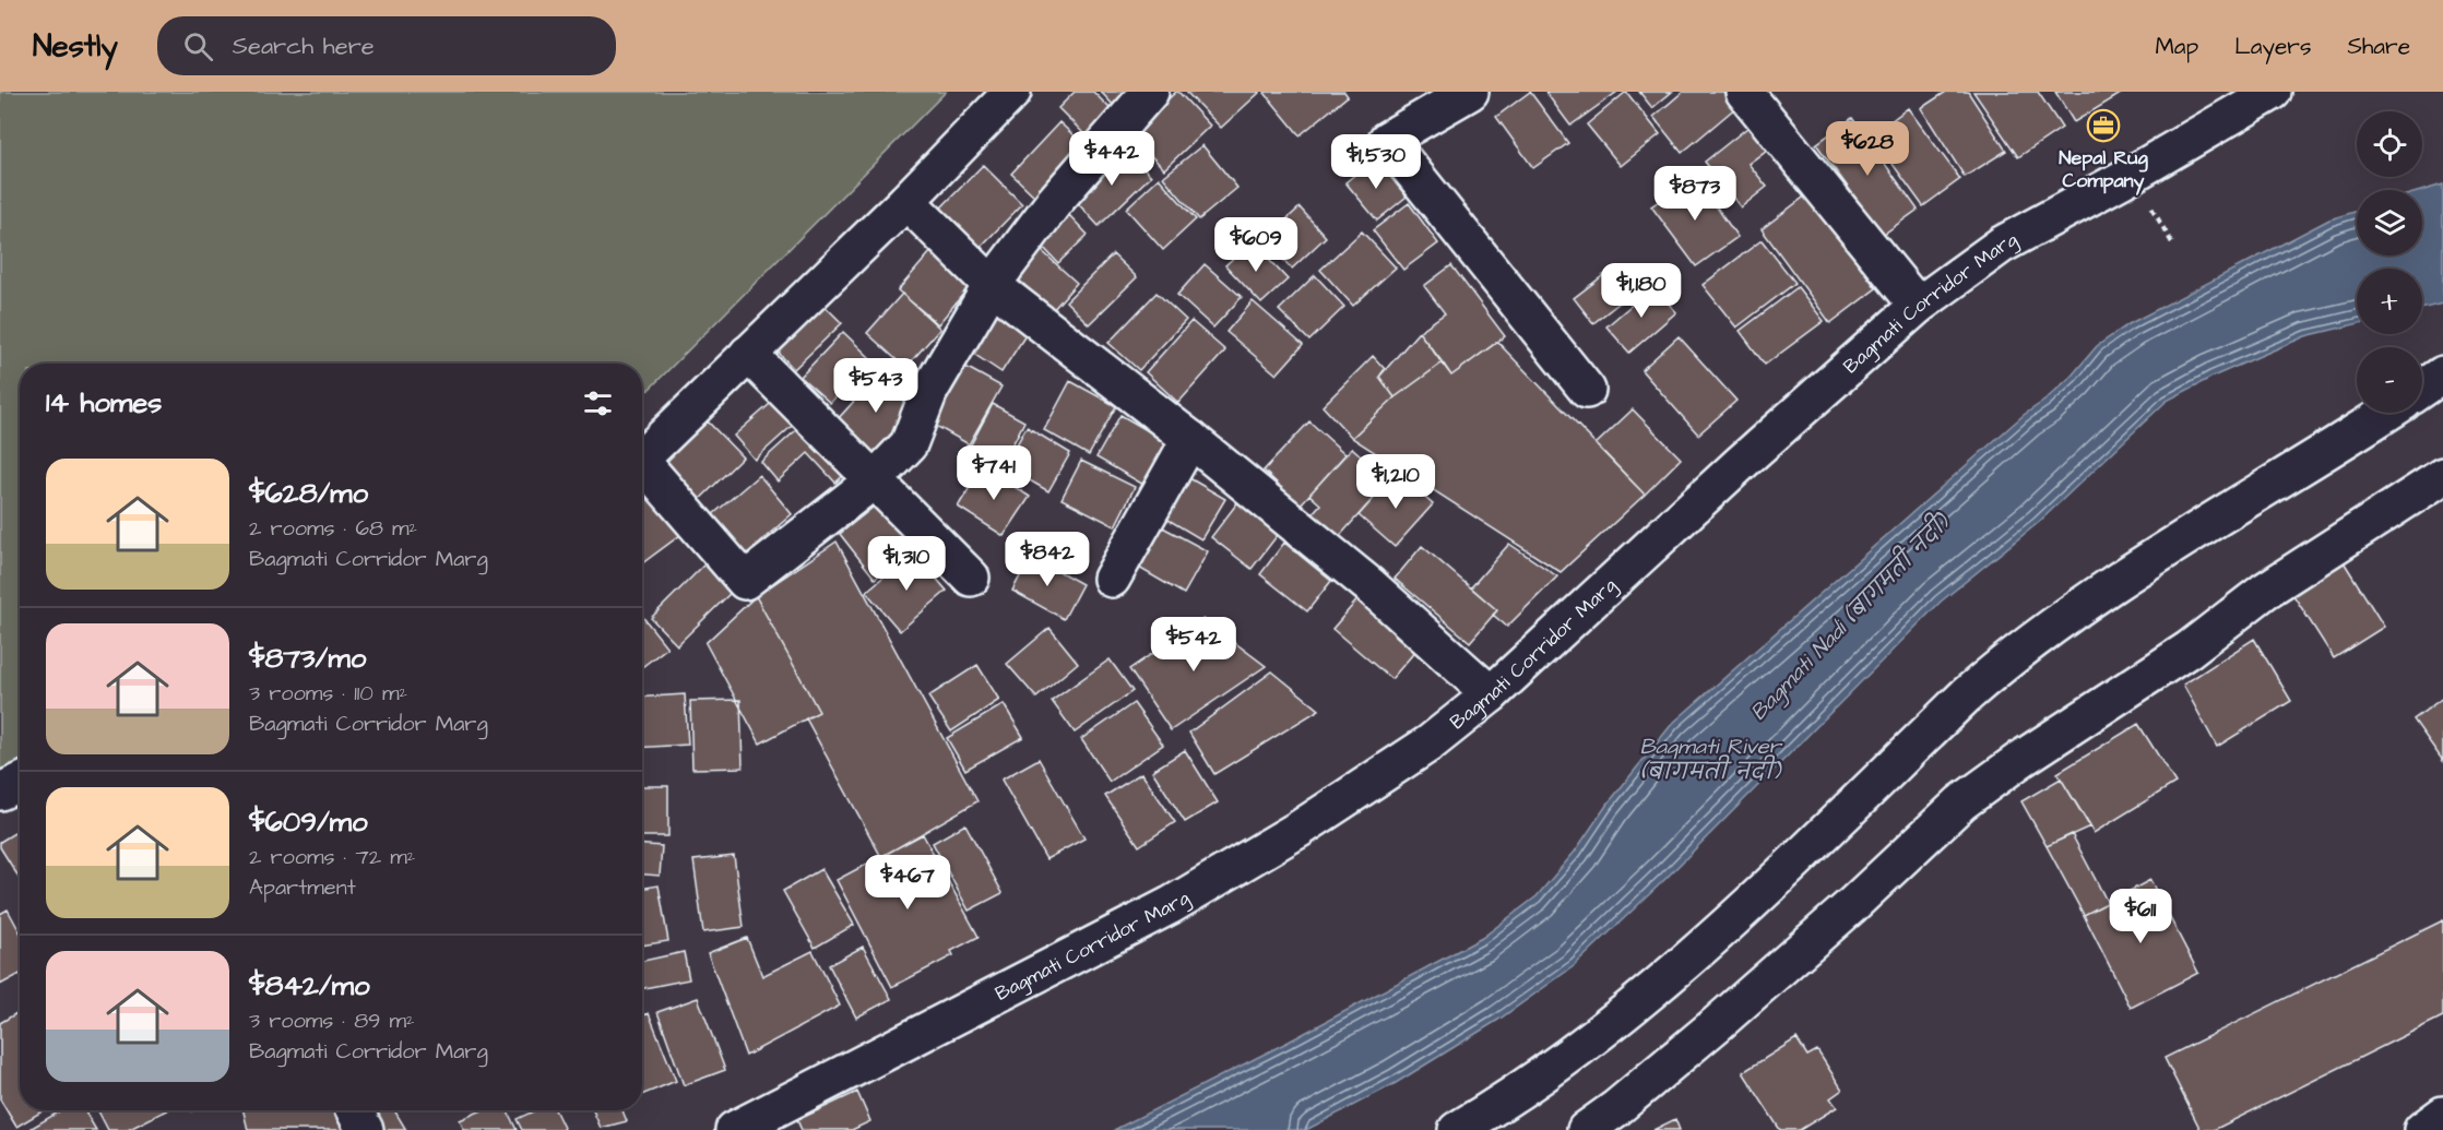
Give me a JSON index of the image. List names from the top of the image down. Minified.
{"streets":{"street":["Bagmati Corridor Marg"]},"water":["Bagmati Nadi (बागमती नदी)","Bagmati River (बागमती नदी)"],"places":{"office":["Nepal Rug Company"]},"page":{"header":"Nestly","search":"Search here","nav":["Map","Layers","Share"],"map_buttons":["+","−"],"price":["$628","$442","$1,530","$873","$609","$1,180","$543","$741","$1,210","$842","$1,310","$542","$467","$611"],"heading":"14 homes","list":[{"name":"$628/mo","note":"2 rooms · 68 m² · Bagmati Corridor Marg"},{"name":"$873/mo","note":"3 rooms · 110 m² · Bagmati Corridor Marg"},{"name":"$609/mo","note":"2 rooms · 72 m² · Apartment"},{"name":"$842/mo","note":"3 rooms · 89 m² · Bagmati Corridor Marg"}]}}
